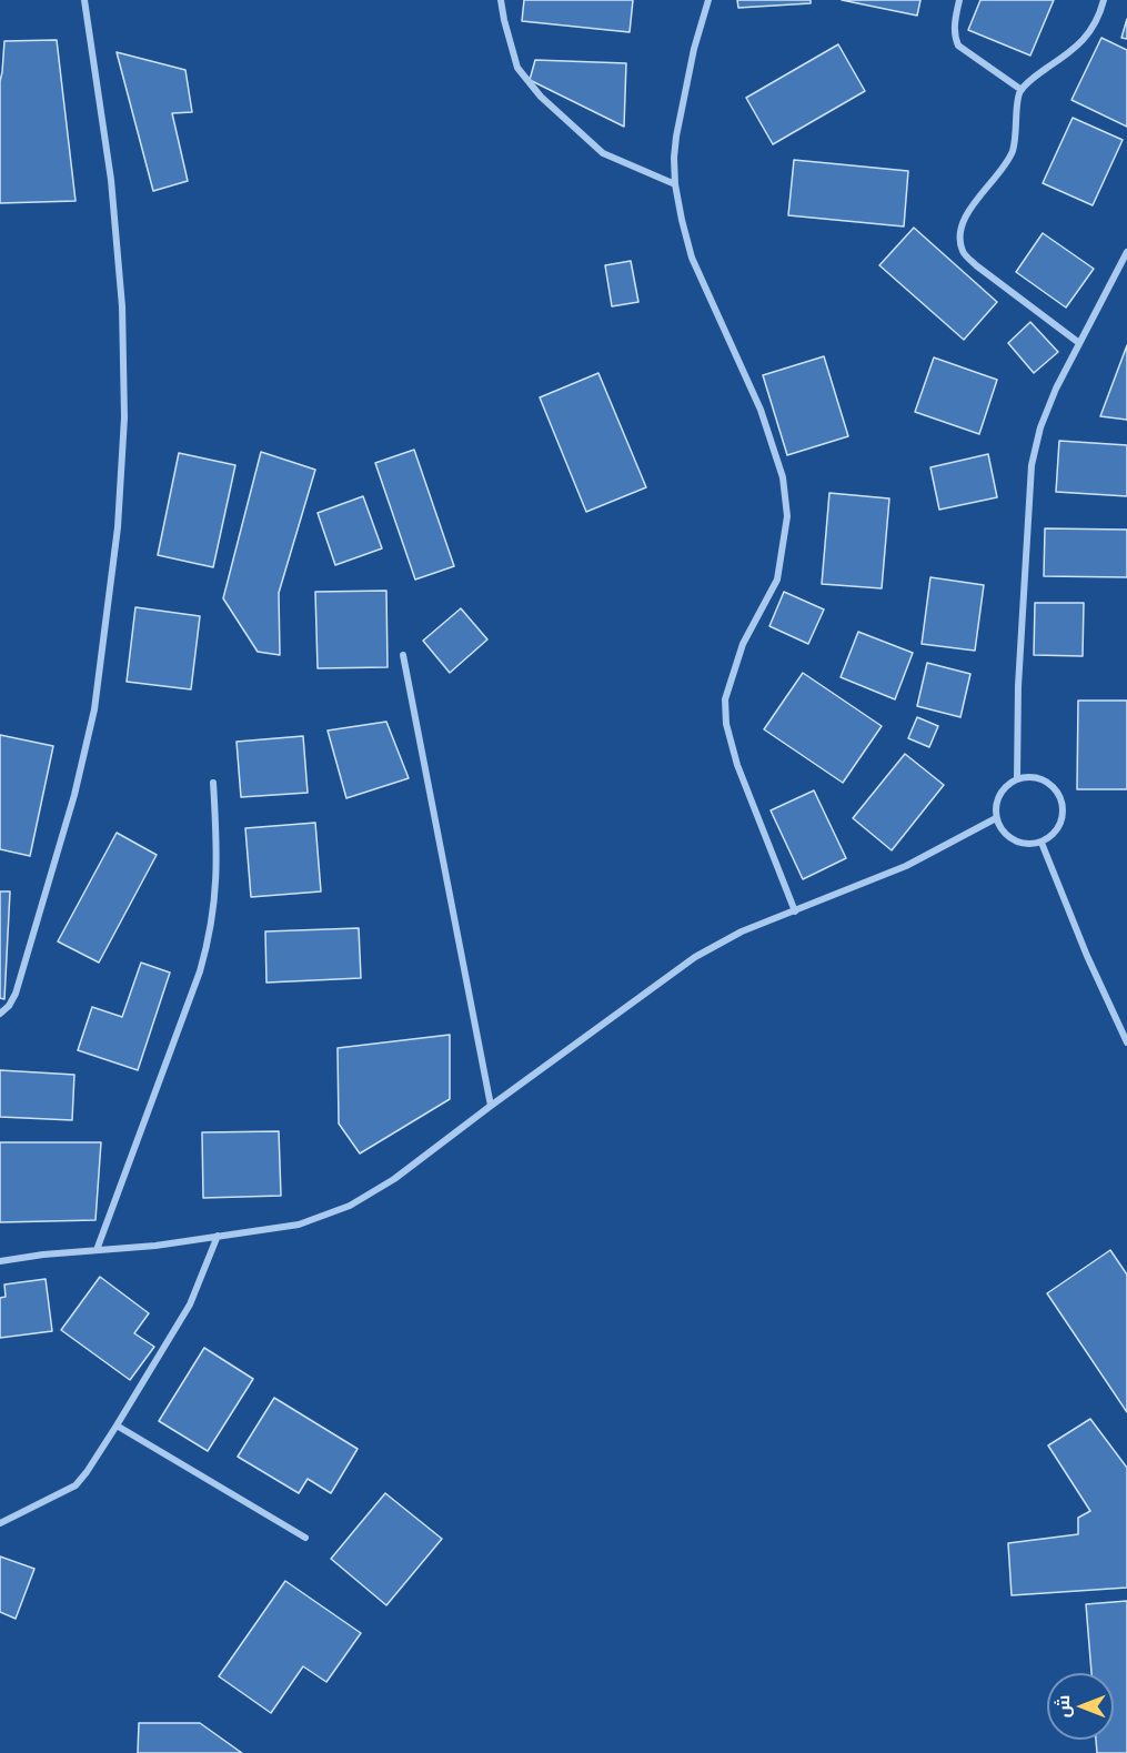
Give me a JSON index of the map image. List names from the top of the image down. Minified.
{"north":"left"}
